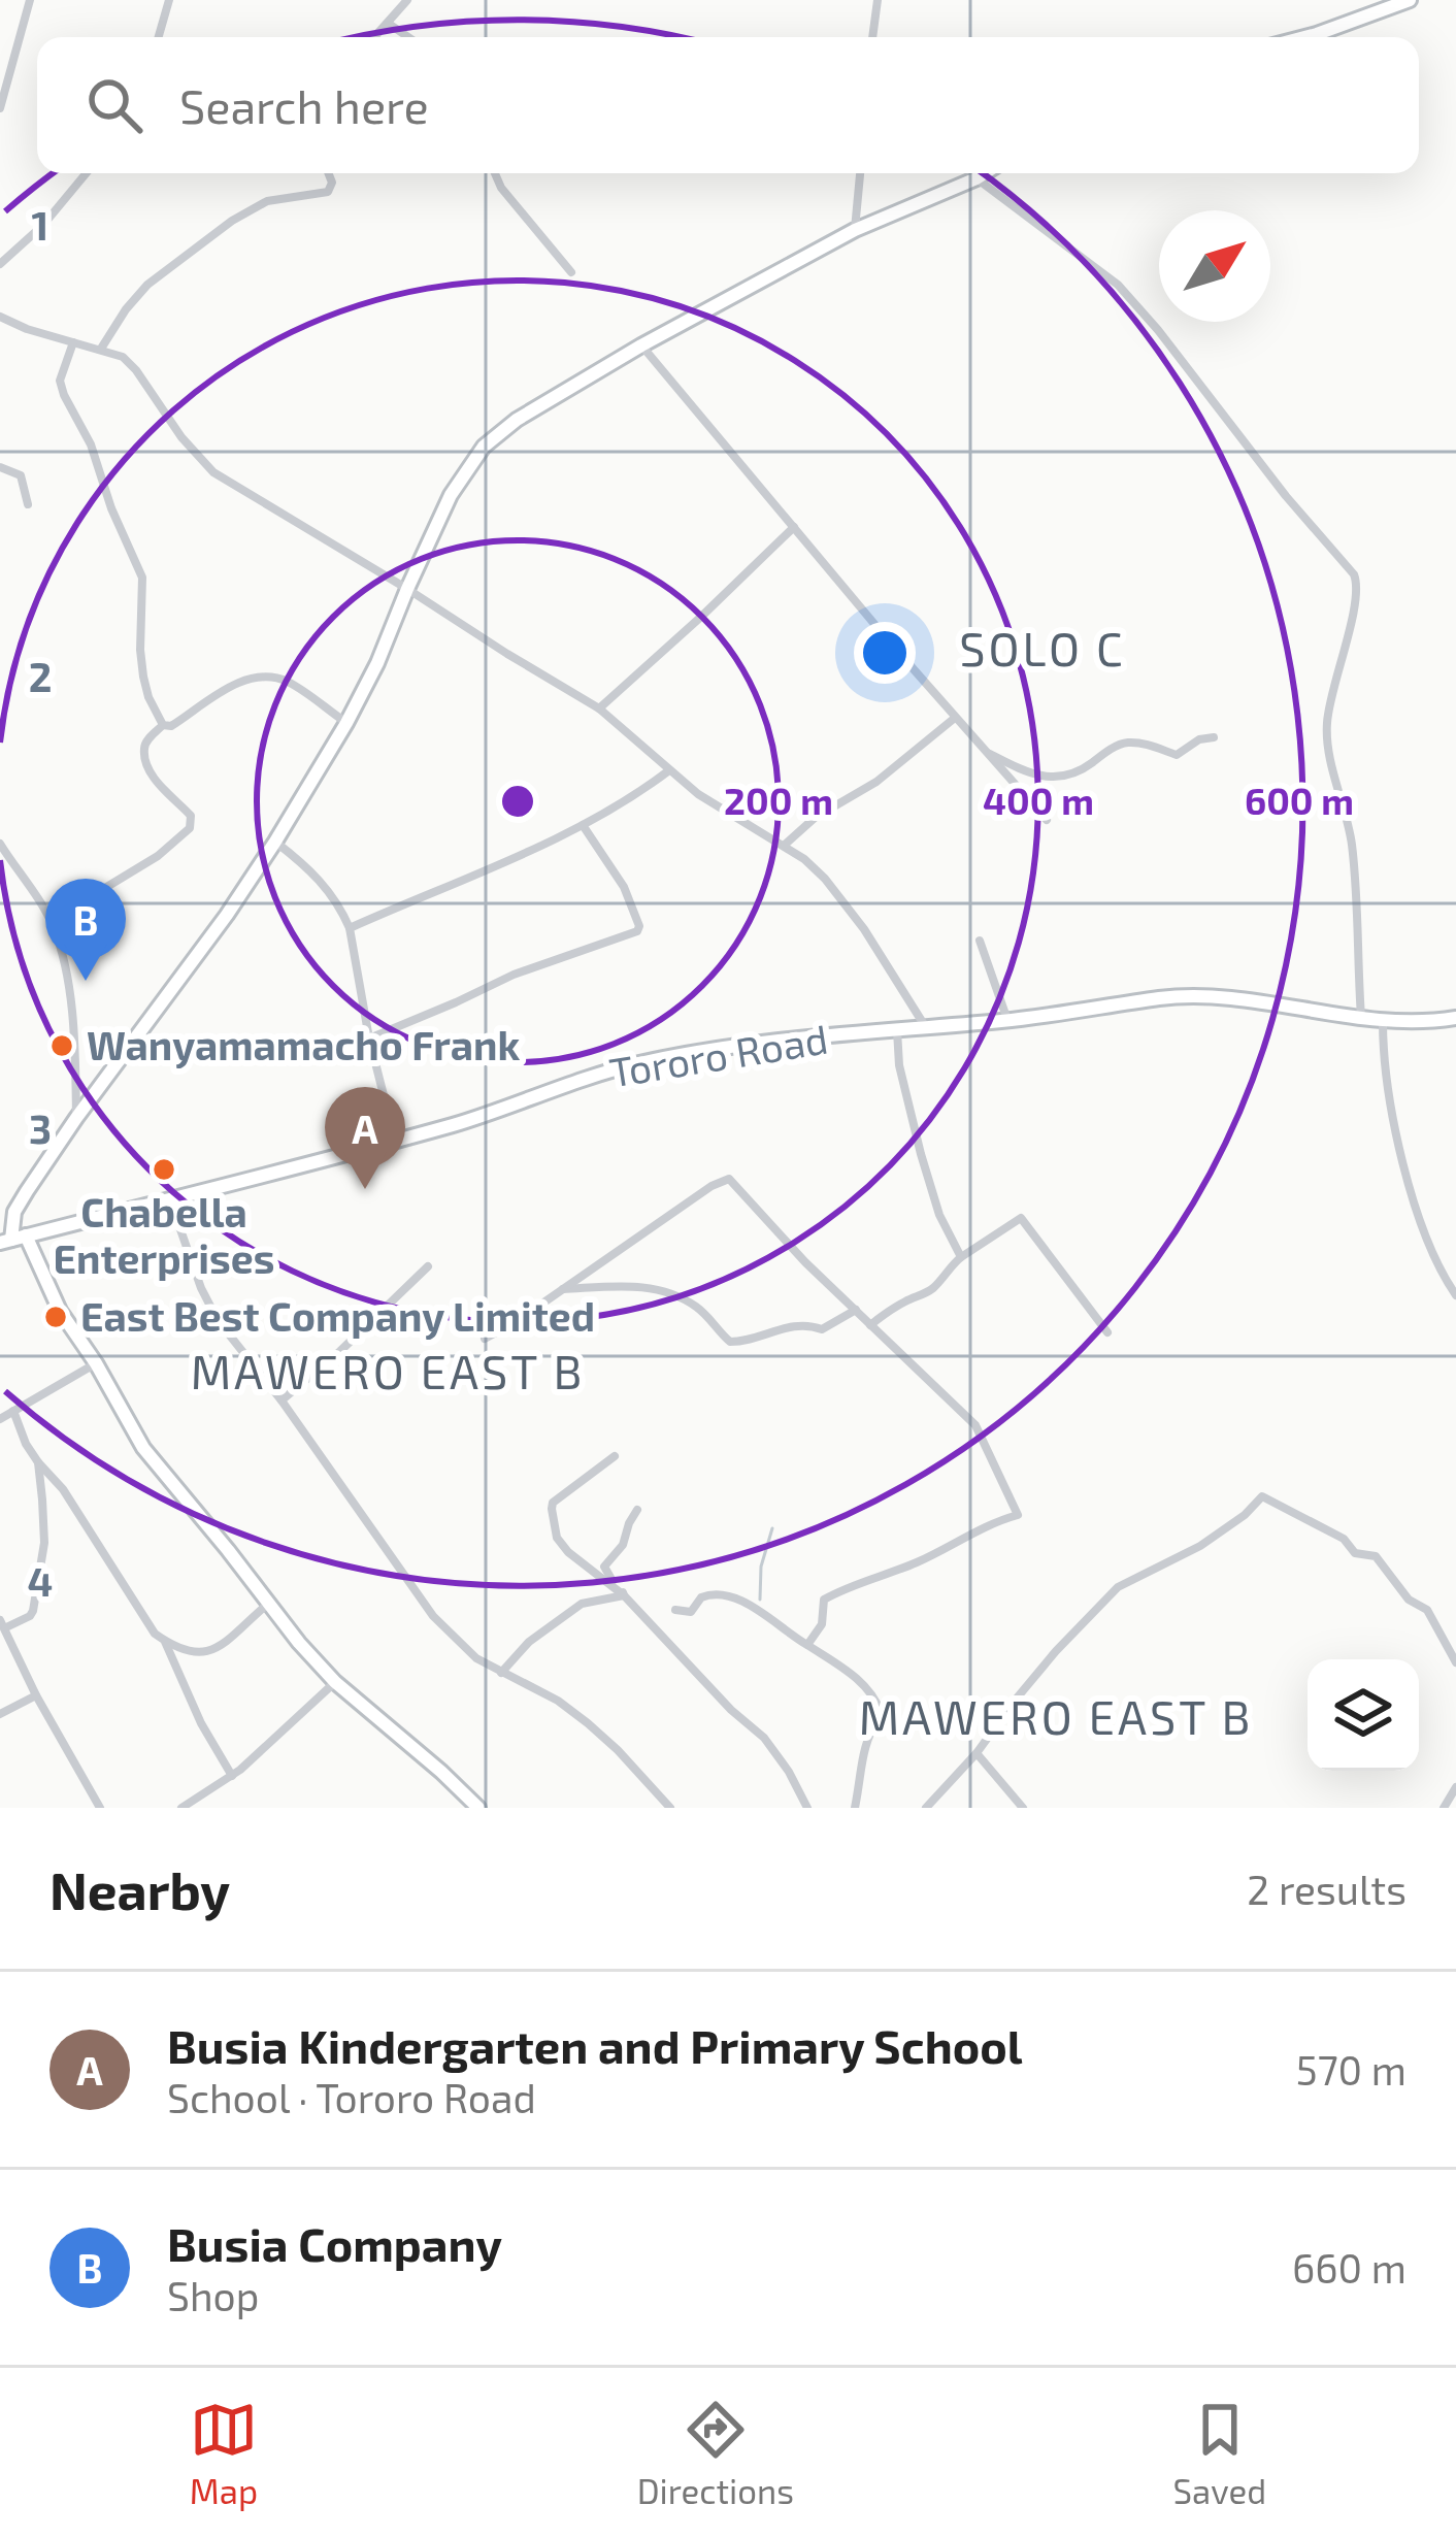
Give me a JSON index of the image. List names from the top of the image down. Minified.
{"streets":{"main road":["Tororo Road"]},"districts":["SOLO C","MAWERO EAST B","MAWERO EAST B"],"places":["Wanyamamacho Frank","Chabella Enterprises","East Best Company Limited"],"north":"top right","page":{"search":"Search here","pins":["B","A"],"heading":["Nearby","2 results"],"list":[{"mark":"A","name":"Busia Kindergarten and Primary School","note":"School · Tororo Road","value":"570 m"},{"mark":"B","name":"Busia Company","note":"Shop","value":"660 m"}],"nav":["Map","Directions","Saved"]},"grid":{"rows":["1","2","3","4"]},"rings":["200 m","400 m","600 m"]}
